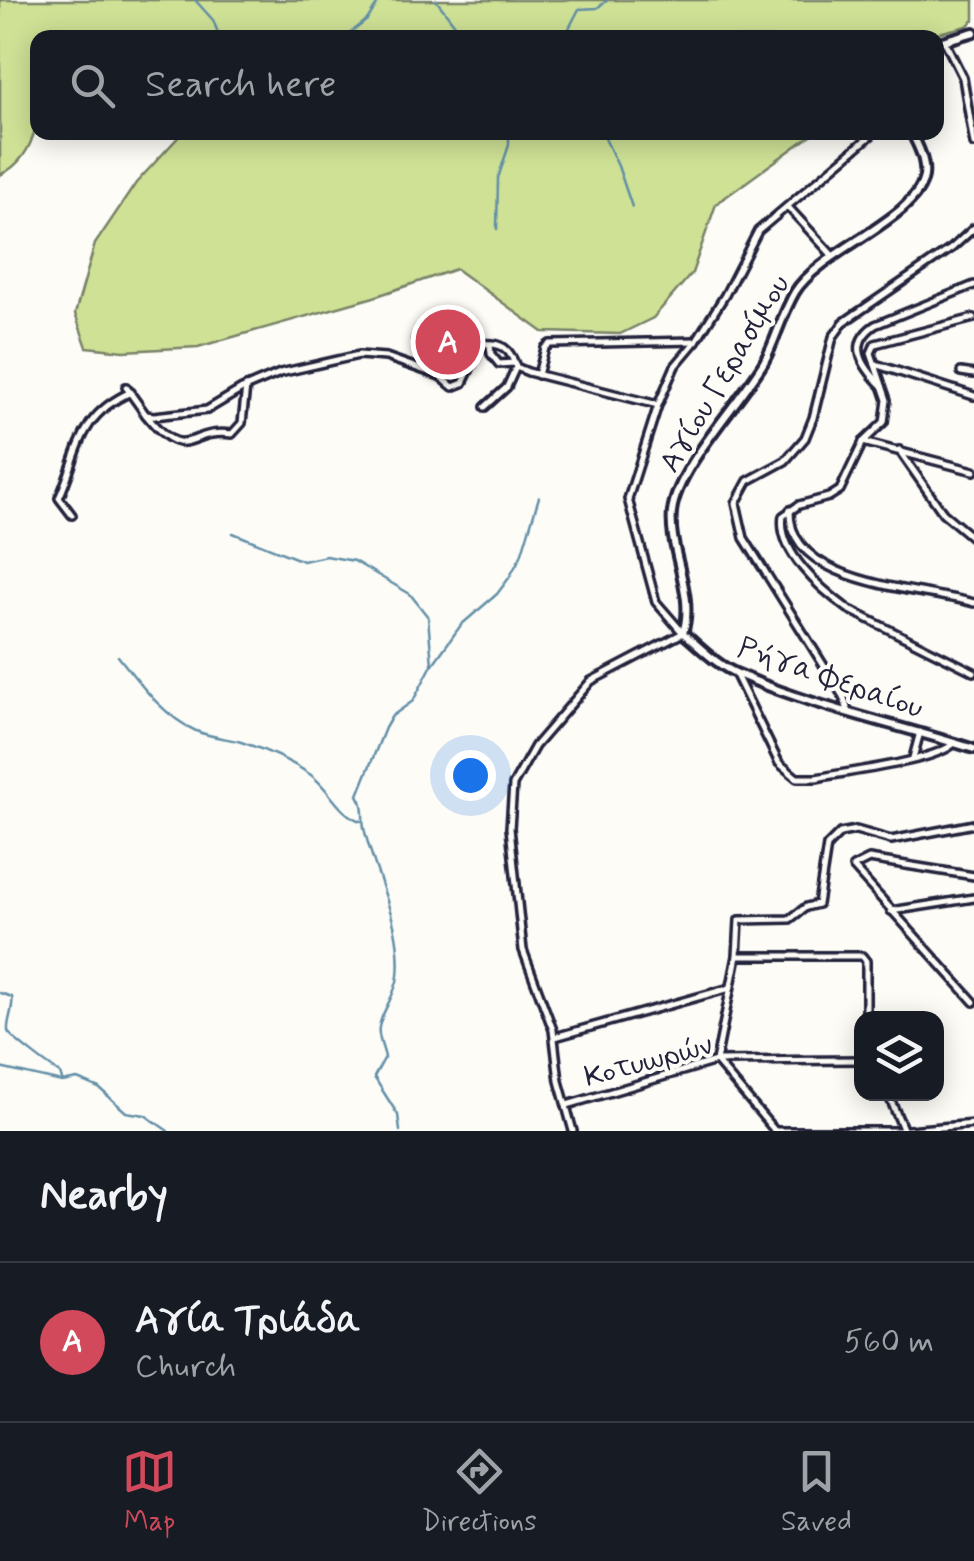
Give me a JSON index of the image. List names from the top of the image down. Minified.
{"streets":{"street":["Αγίου Γερασίμου","Ρήγα Φεραίου","Κοτυωρών"]},"crossings":[["Αγίου Γερασίμου","Ρήγα Φεραίου"]],"page":{"search":"Search here","pins":"A","heading":"Nearby","list":[{"mark":"A","name":"Αγία Τριάδα","note":"Church","value":"560 m"}],"nav":["Map","Directions","Saved"]}}
